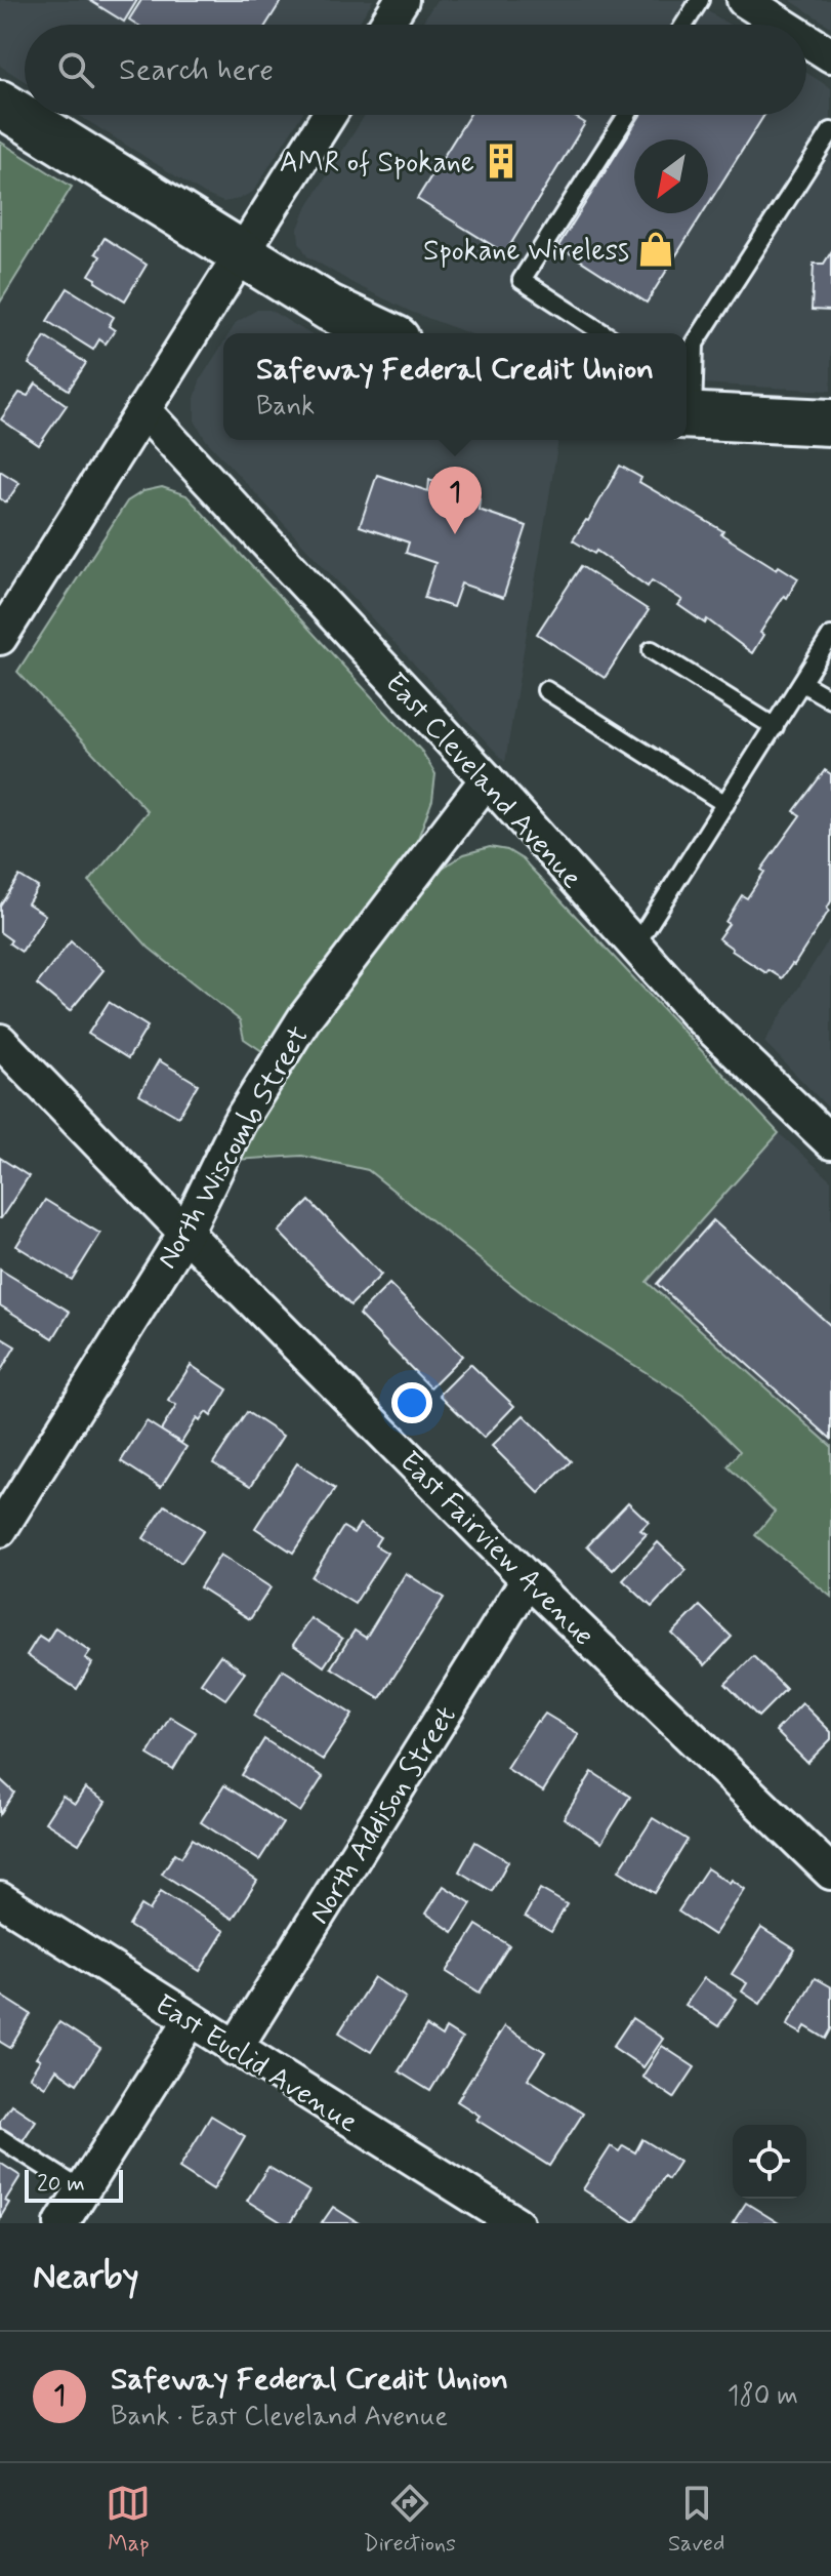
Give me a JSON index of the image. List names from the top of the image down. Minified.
{"streets":{"street":["East Cleveland Avenue","North Wiscomb Street","East Fairview Avenue","North Addison Street","East Euclid Avenue"]},"crossings":[["East Cleveland Avenue","North Wiscomb Street"],["North Wiscomb Street","East Fairview Avenue"],["East Fairview Avenue","North Addison Street"],["North Addison Street","East Euclid Avenue"]],"places":{"building":["AMR of Spokane"],"shop":["Spokane Wireless"]},"scale_bar":"20 m","north":"bottom left","page":{"search":"Search here","popup":["Safeway Federal Credit Union","Bank"],"pins":"1","scale":"20 m","heading":"Nearby","list":[{"mark":"1","name":"Safeway Federal Credit Union","note":"Bank · East Cleveland Avenue","value":"180 m"}],"nav":["Map","Directions","Saved"]}}
